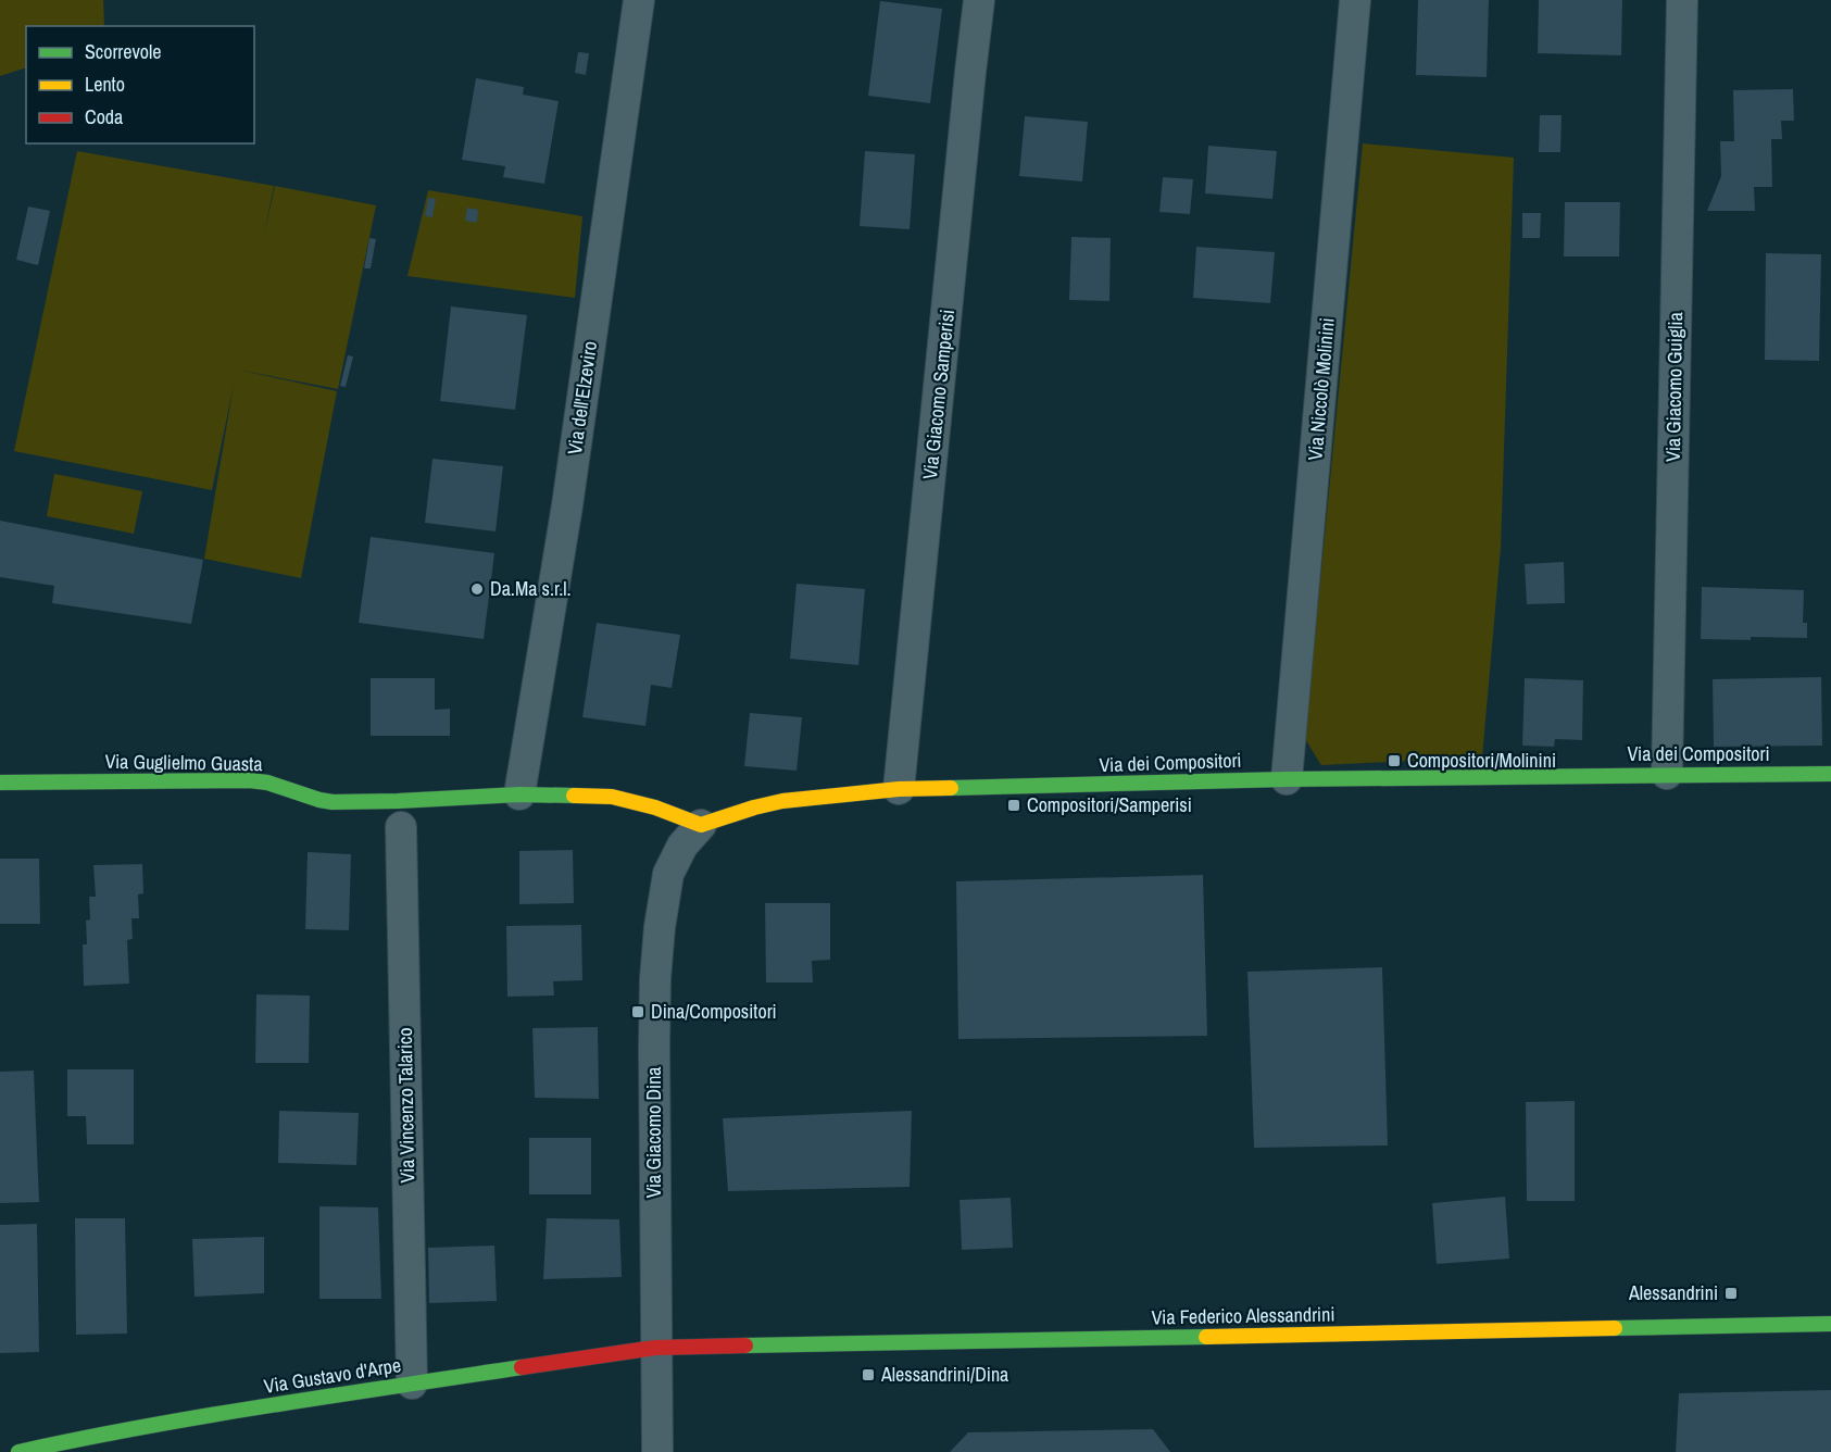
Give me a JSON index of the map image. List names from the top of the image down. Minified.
{"streets":{"street":["Via Giacomo Guiglia","Via Niccolò Molinini","Via Giacomo Samperisi","Via dell'Elzeviro","Via dei Compositori","Via Guglielmo Guasta","Via Vincenzo Talarico","Via Giacomo Dina","Via Federico Alessandrini","Via Gustavo d'Arpe"]},"crossings":[["Via Giacomo Guiglia","Via dei Compositori"],["Via Niccolò Molinini","Via dei Compositori"],["Via Giacomo Samperisi","Via dei Compositori"],["Via dell'Elzeviro","Via Guglielmo Guasta"],["Via dei Compositori","Via Giacomo Dina"],["Via Vincenzo Talarico","Via Gustavo d'Arpe"],["Via Giacomo Dina","Via Federico Alessandrini"],["Via Giacomo Dina","Via Gustavo d'Arpe"],["Via Federico Alessandrini","Via Gustavo d'Arpe"]],"places":{"other":["Da.Ma s.r.l."],"transit":["Compositori/Molinini","Compositori/Samperisi","Dina/Compositori","Alessandrini","Alessandrini/Dina"]},"legend":["Scorrevole","Lento","Coda"]}
